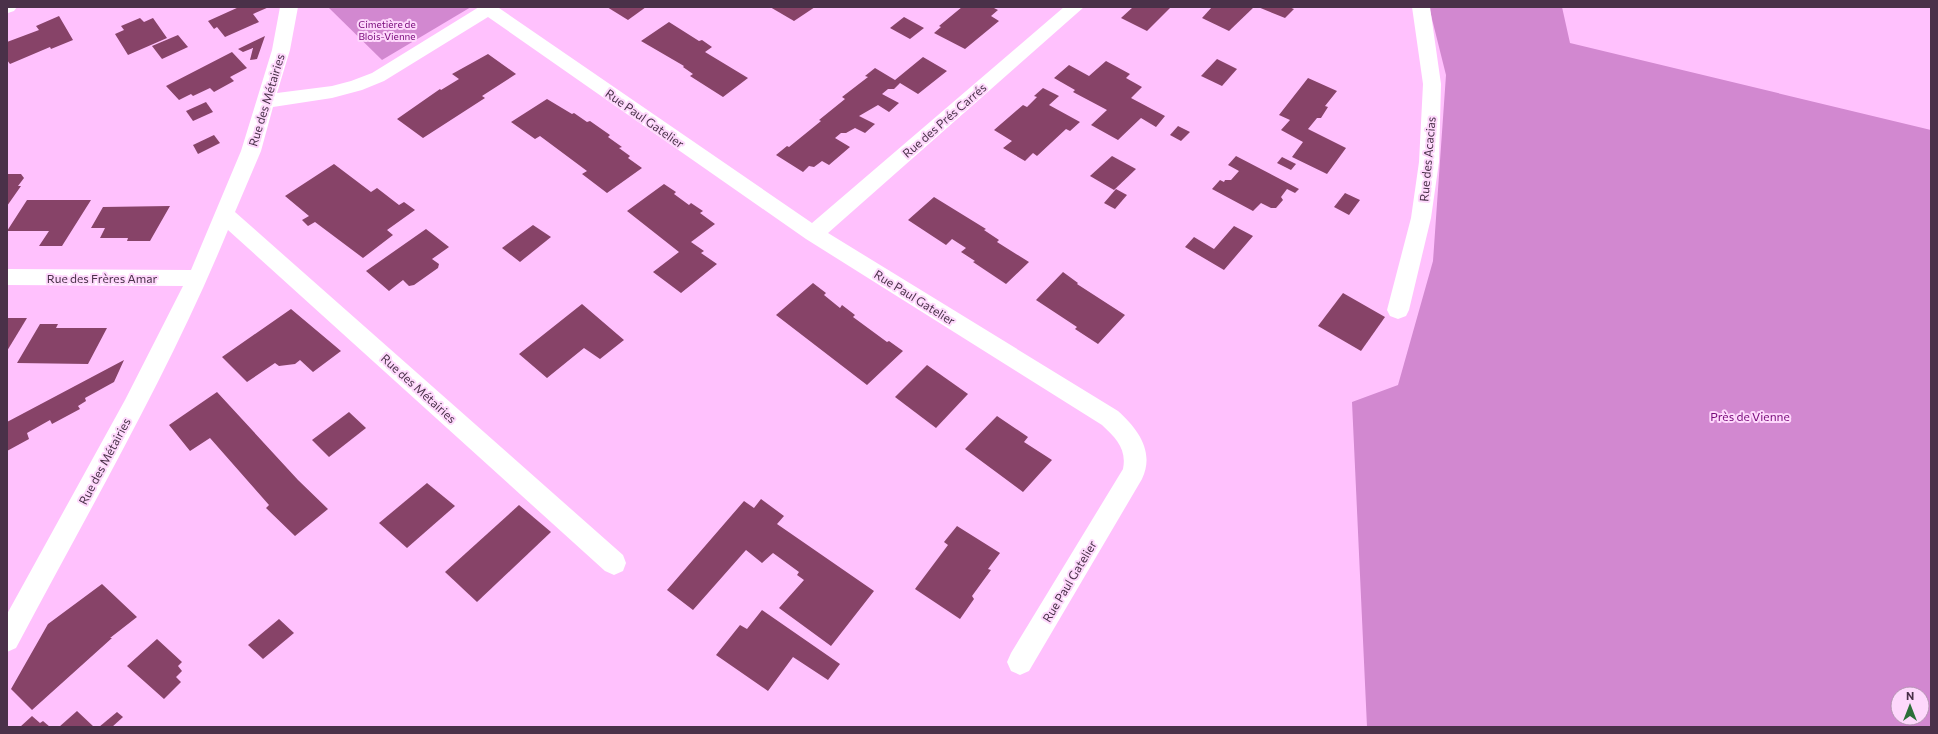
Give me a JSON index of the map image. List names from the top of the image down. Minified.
{"streets":{"street":["Rue des Métairies","Rue Paul Gatelier","Rue des Prés Carrés","Rue des Acacias","Rue des Frères Amar"]},"crossings":[["Rue des Métairies","Rue des Frères Amar"],["Rue Paul Gatelier","Rue des Prés Carrés"]],"parks":["Cimetière de Blois-Vienne","Près de Vienne"],"north":"top"}
